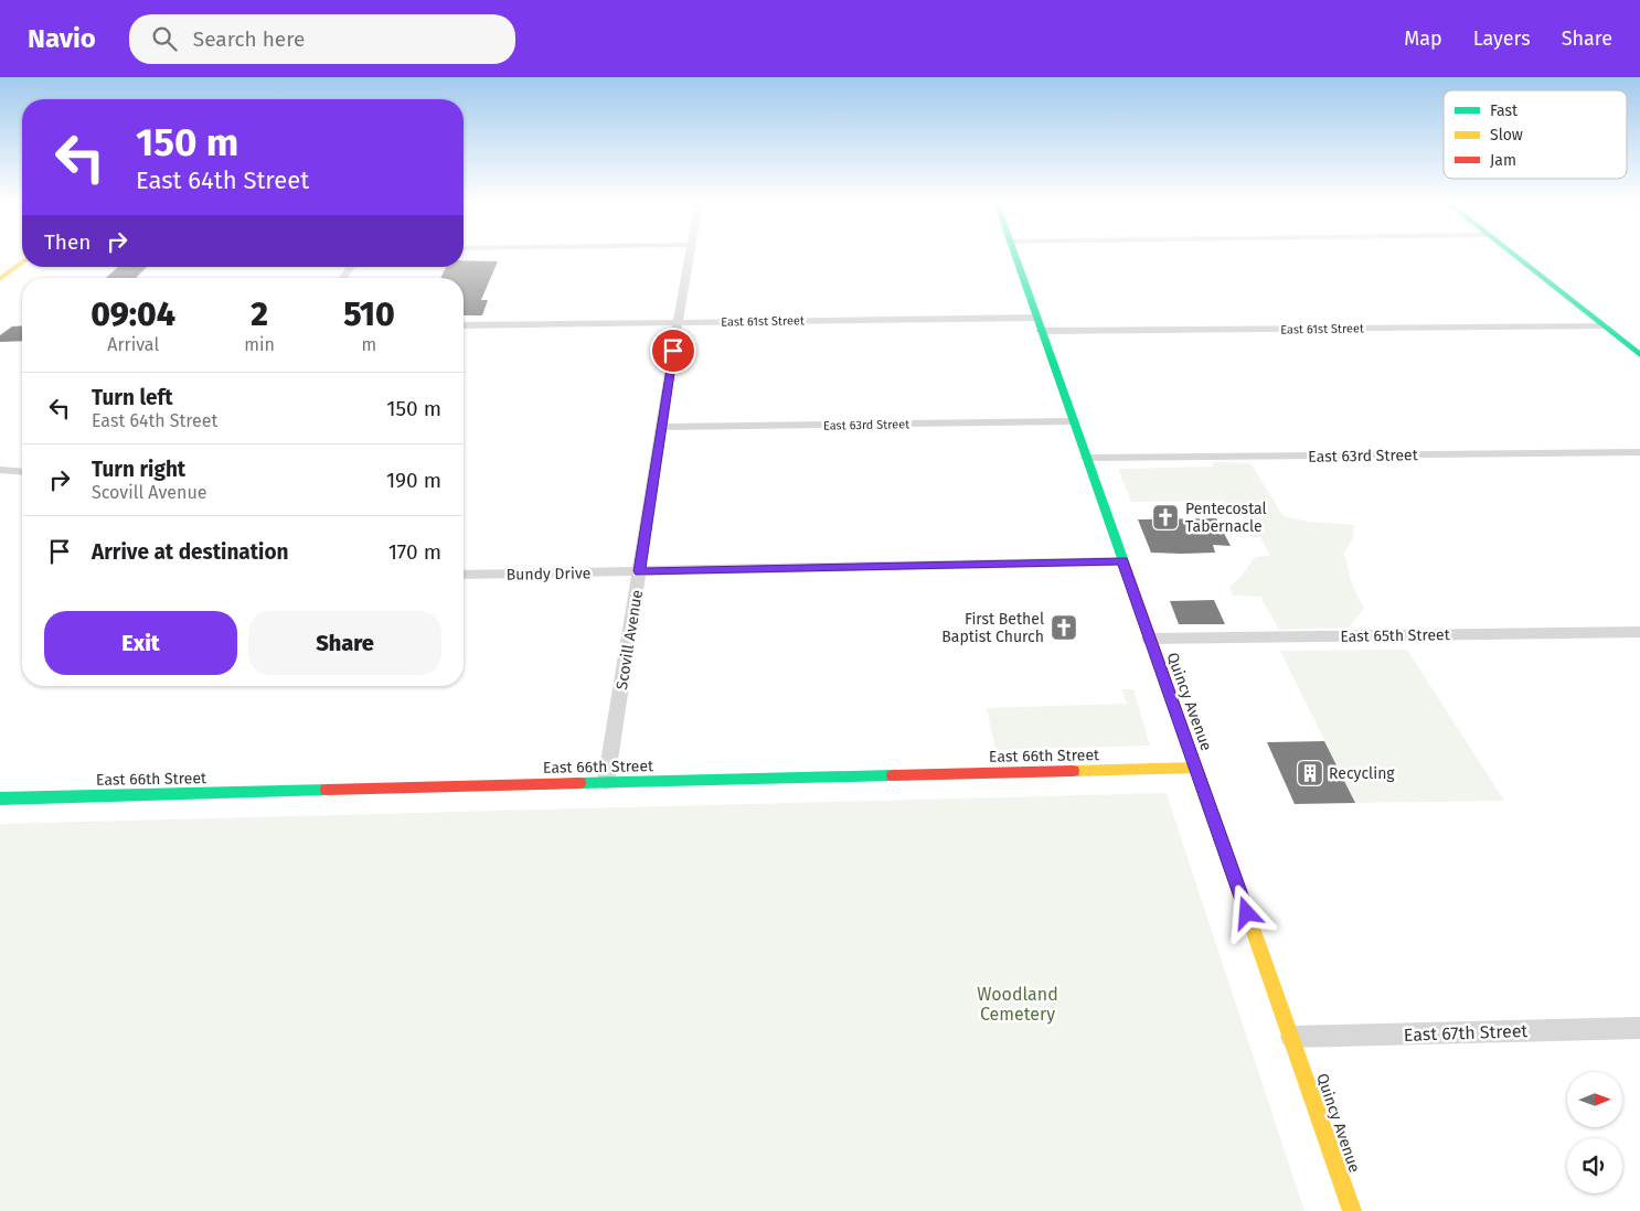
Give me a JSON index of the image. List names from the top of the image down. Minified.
{"streets":{"street":["East 61st Street","East 63rd Street","Bundy Drive","East 65th Street","Scovill Avenue","Quincy Avenue","East 66th Street","East 67th Street"]},"crossings":[["East 61st Street","Scovill Avenue"],["East 61st Street","Quincy Avenue"],["East 63rd Street","Scovill Avenue"],["East 63rd Street","Quincy Avenue"],["Bundy Drive","Scovill Avenue"],["Bundy Drive","Quincy Avenue"],["East 65th Street","Quincy Avenue"],["Scovill Avenue","East 66th Street"],["Quincy Avenue","East 66th Street"],["Quincy Avenue","East 67th Street"]],"parks":["Woodland Cemetery"],"places":{"church":["Pentecostal Tabernacle","First Bethel Baptist Church"],"building":["Recycling"]},"legend":["Fast","Slow","Jam"],"north":"right","page":{"header":"Navio","search":"Search here","nav":["Map","Layers","Share"],"turn":["150 m","East 64th Street"],"then":"Then","eta":["09:04","Arrival","2","min","510","m"],"list":[{"name":"Turn left","note":"East 64th Street","value":"150 m"},{"name":"Turn right","note":"Scovill Avenue","value":"190 m"},{"name":"Arrive at destination","value":"170 m"}],"buttons":["Exit","Share"]}}
